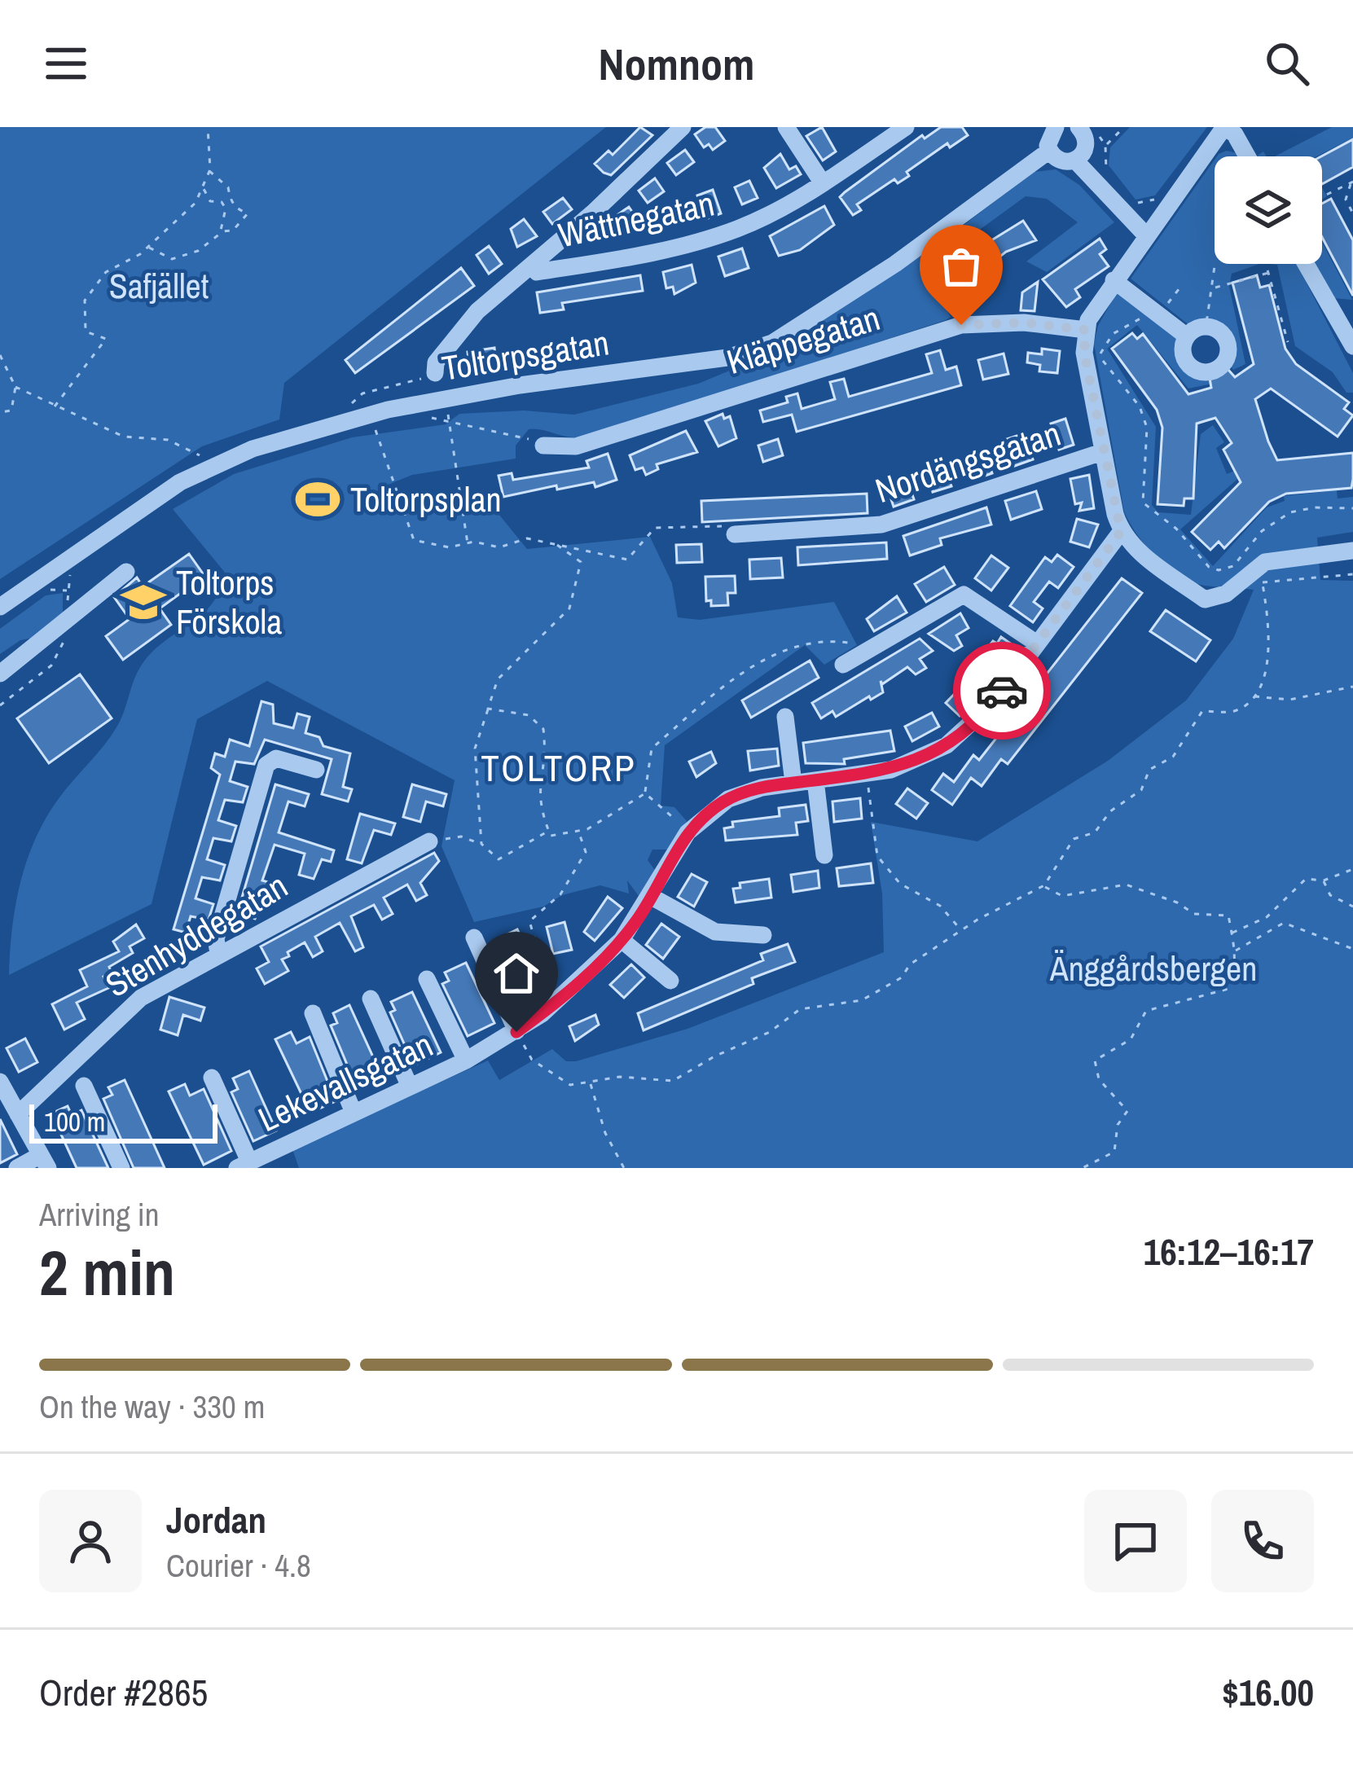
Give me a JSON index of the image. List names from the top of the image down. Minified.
{"streets":{"street":["Wättnegatan","Kläppegatan","Toltorpsgatan","Nordängsgatan","Stenhyddegatan","Lekevallsgatan"]},"districts":["TOLTORP"],"parks":["Safjället","Änggårdsbergen"],"places":{"sports":["Toltorpsplan"],"school or university":["Toltorps Förskola"]},"scale_bar":"100 m","page":{"header":"Nomnom","scale":"100 m","heading":["2 min","Arriving in","16:12–16:17"],"panel":["Jordan","Courier · 4.8","Order #2865","$16.00"],"bar":"On the way · 330 m"}}
